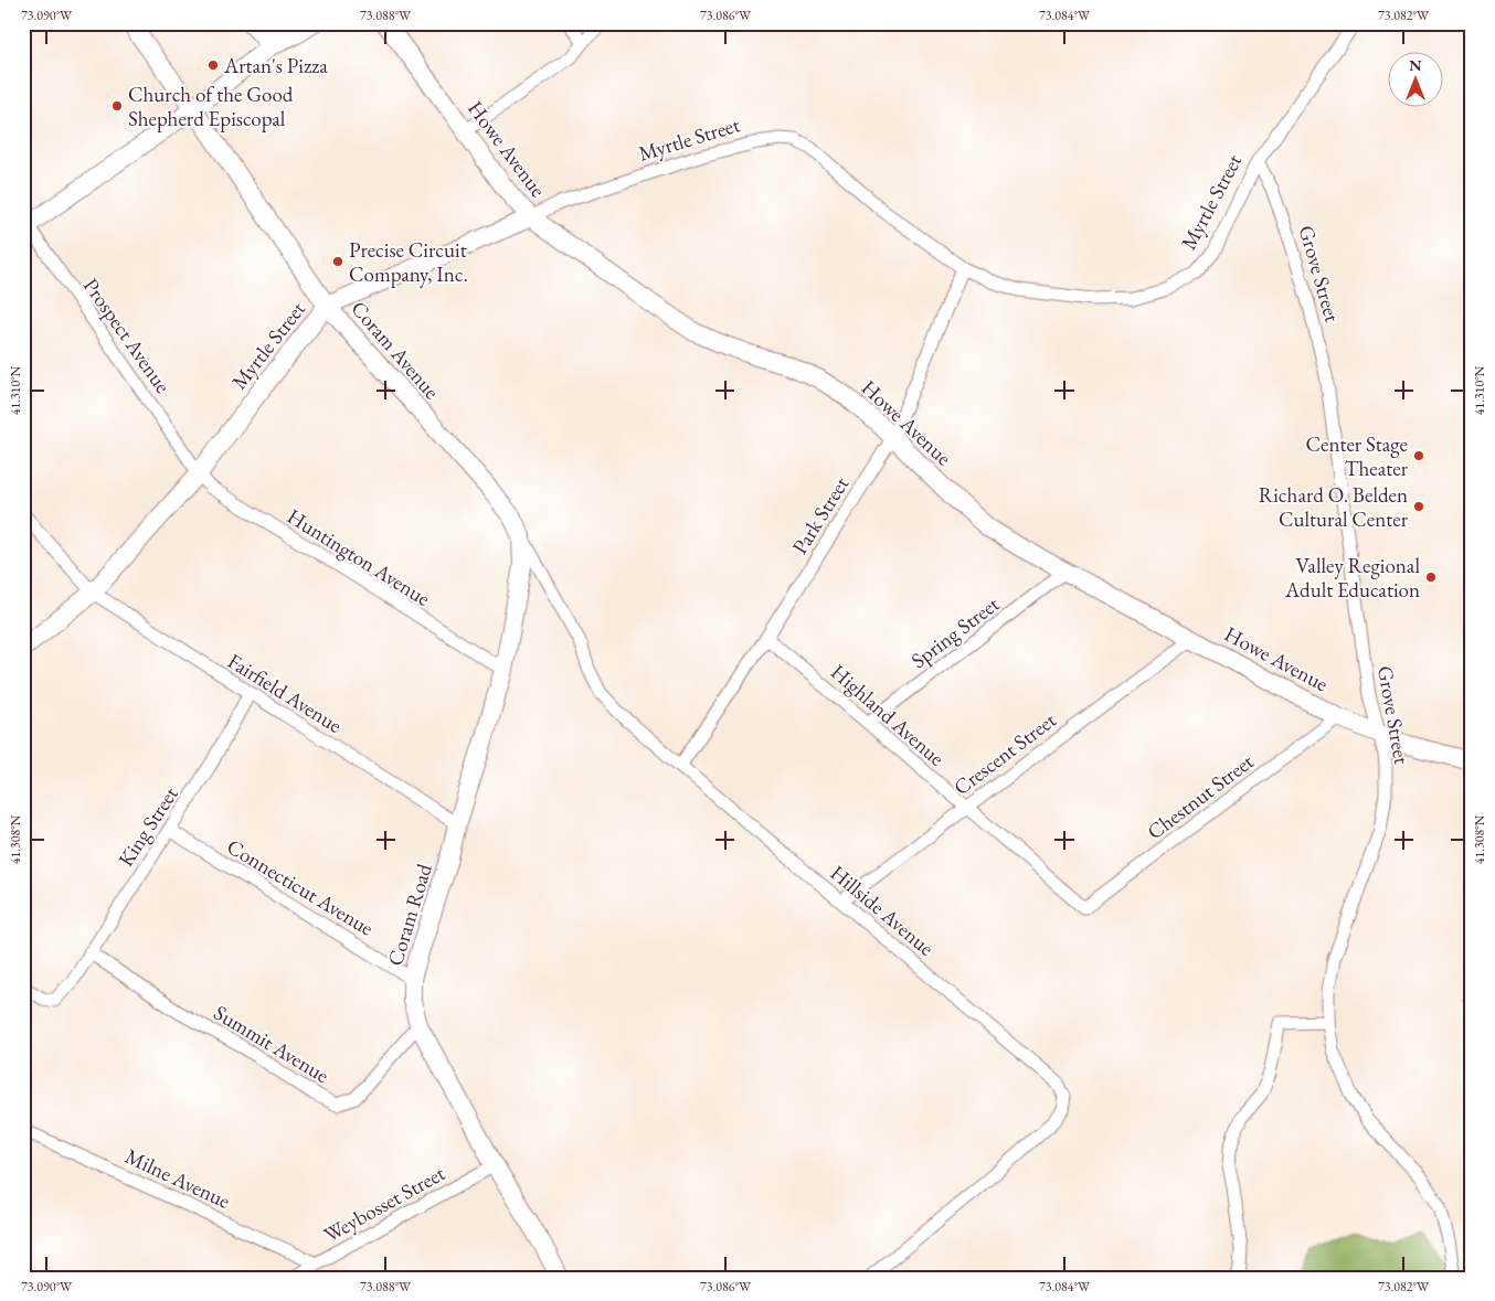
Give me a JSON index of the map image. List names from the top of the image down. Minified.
{"streets":{"street":["Myrtle Street","Howe Avenue","Grove Street","Prospect Avenue","Coram Avenue","Park Street","Huntington Avenue","Spring Street","Fairfield Avenue","Highland Avenue","Crescent Street","Chestnut Street","King Street","Connecticut Avenue","Hillside Avenue","Coram Road","Summit Avenue","Milne Avenue","Weybosset Street"]},"crossings":[["Myrtle Street","Howe Avenue"],["Myrtle Street","Grove Street"],["Myrtle Street","Prospect Avenue"],["Myrtle Street","Coram Avenue"],["Myrtle Street","Park Street"],["Myrtle Street","Huntington Avenue"],["Myrtle Street","Fairfield Avenue"],["Howe Avenue","Grove Street"],["Howe Avenue","Park Street"],["Howe Avenue","Spring Street"],["Howe Avenue","Crescent Street"],["Howe Avenue","Chestnut Street"],["Prospect Avenue","Huntington Avenue"],["Coram Avenue","Hillside Avenue"],["Coram Avenue","Coram Road"],["Park Street","Highland Avenue"],["Park Street","Hillside Avenue"],["Huntington Avenue","Coram Road"],["Spring Street","Highland Avenue"],["Fairfield Avenue","King Street"],["Fairfield Avenue","Coram Road"],["Highland Avenue","Crescent Street"],["Highland Avenue","Chestnut Street"],["Crescent Street","Hillside Avenue"],["King Street","Connecticut Avenue"],["King Street","Summit Avenue"],["Connecticut Avenue","Coram Road"],["Hillside Avenue","Coram Road"],["Coram Road","Summit Avenue"],["Coram Road","Weybosset Street"],["Milne Avenue","Weybosset Street"]],"places":["Artan's Pizza","Church of the Good Shepherd Episcopal","Precise Circuit Company, Inc.","Center Stage Theater","Richard O. Belden Cultural Center","Valley Regional Adult Education"],"north":"top","coordinates":["73.090°W","73.088°W","73.086°W","73.084°W","73.082°W","41.310°N","41.308°N"]}
